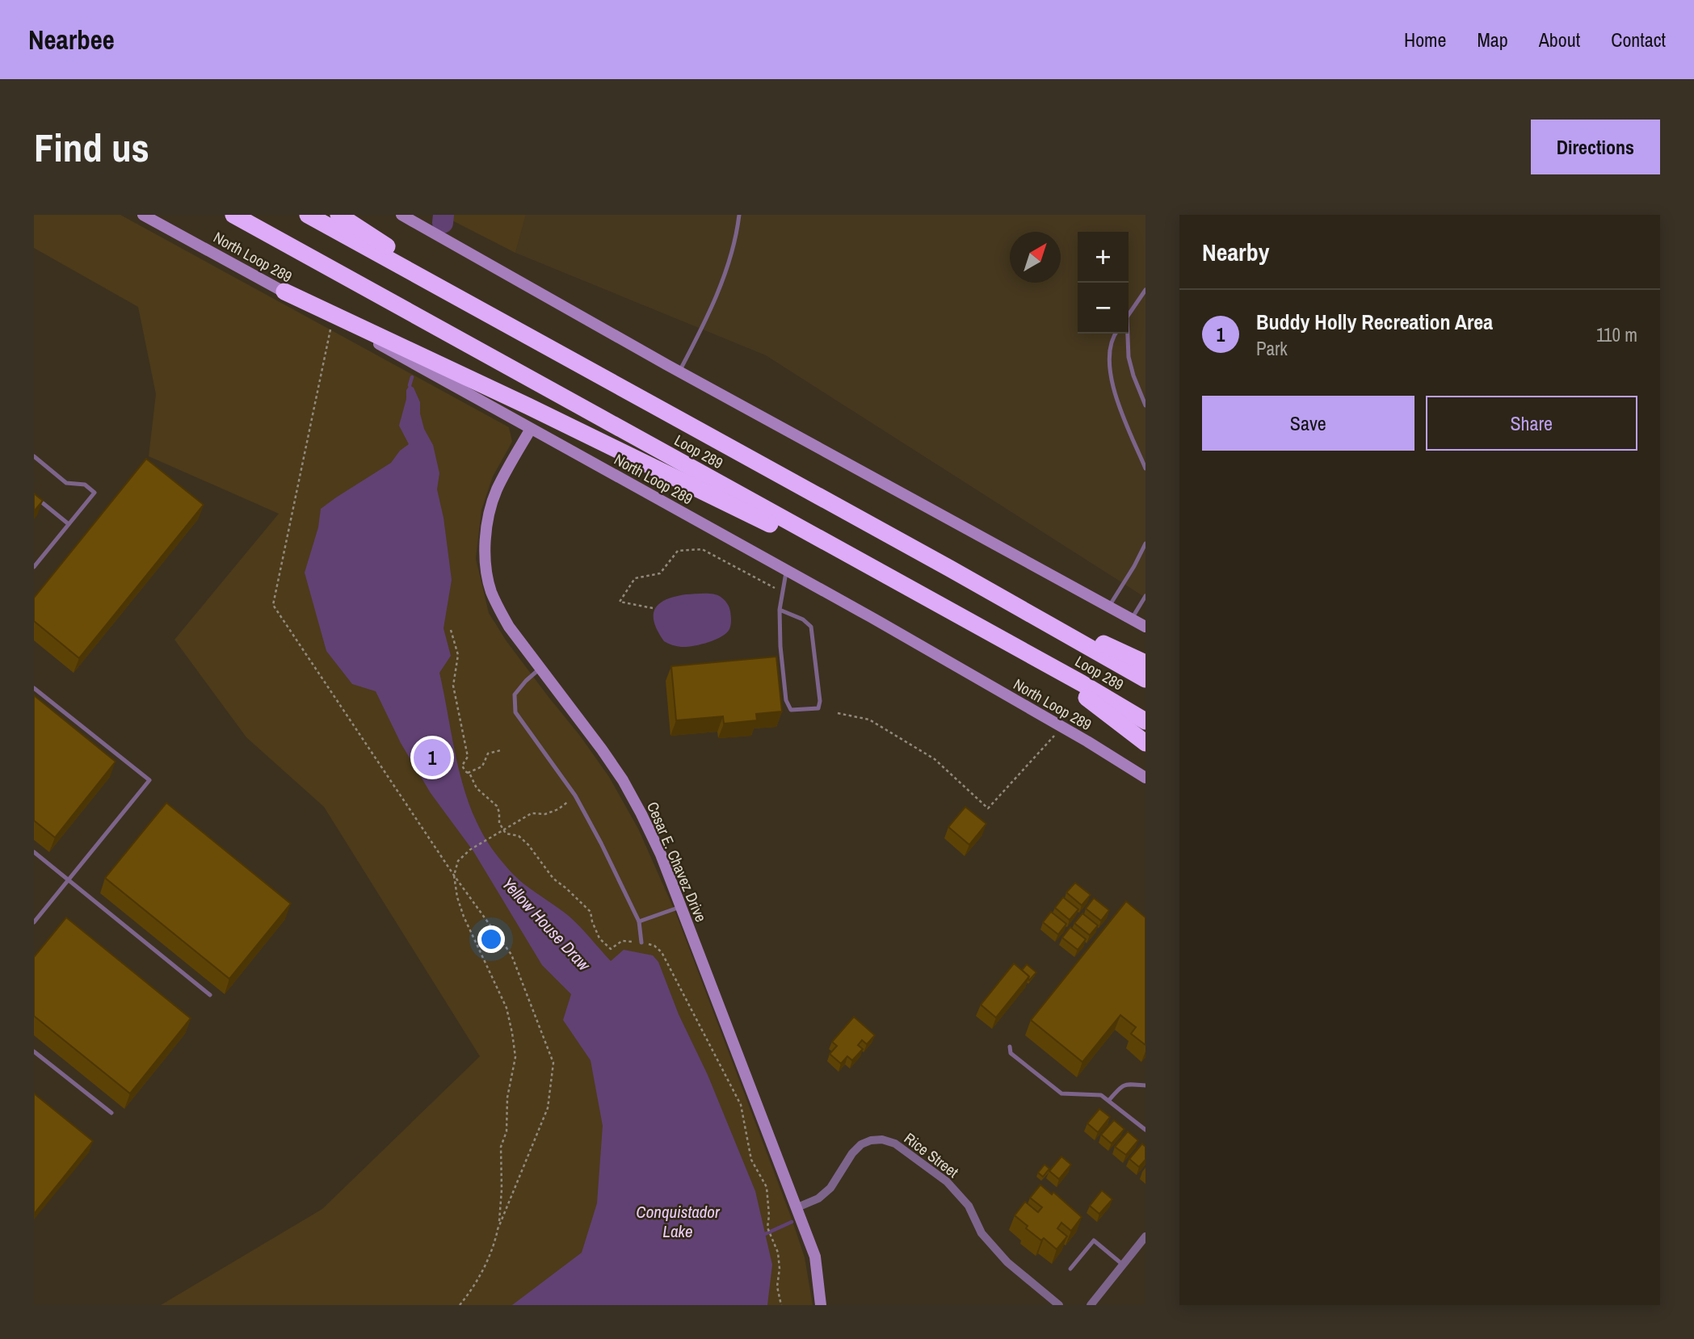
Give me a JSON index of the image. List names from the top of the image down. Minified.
{"streets":{"highway":["Loop 289"],"main road":["North Loop 289","Cesar E. Chavez Drive"],"street":["Rice Street"]},"crossings":[["North Loop 289","Cesar E. Chavez Drive"],["Cesar E. Chavez Drive","Rice Street"]],"water":["Yellow House Draw","Conquistador Lake"],"north":"top right","page":{"header":"Nearbee","nav":["Home","Map","About","Contact"],"buttons":["Directions",["Save","Share"]],"title":"Find us","heading":"Nearby","map_buttons":["+","−"],"list":[{"mark":"1","name":"Buddy Holly Recreation Area","note":"Park","value":"110 m"}],"pins":"1"}}
